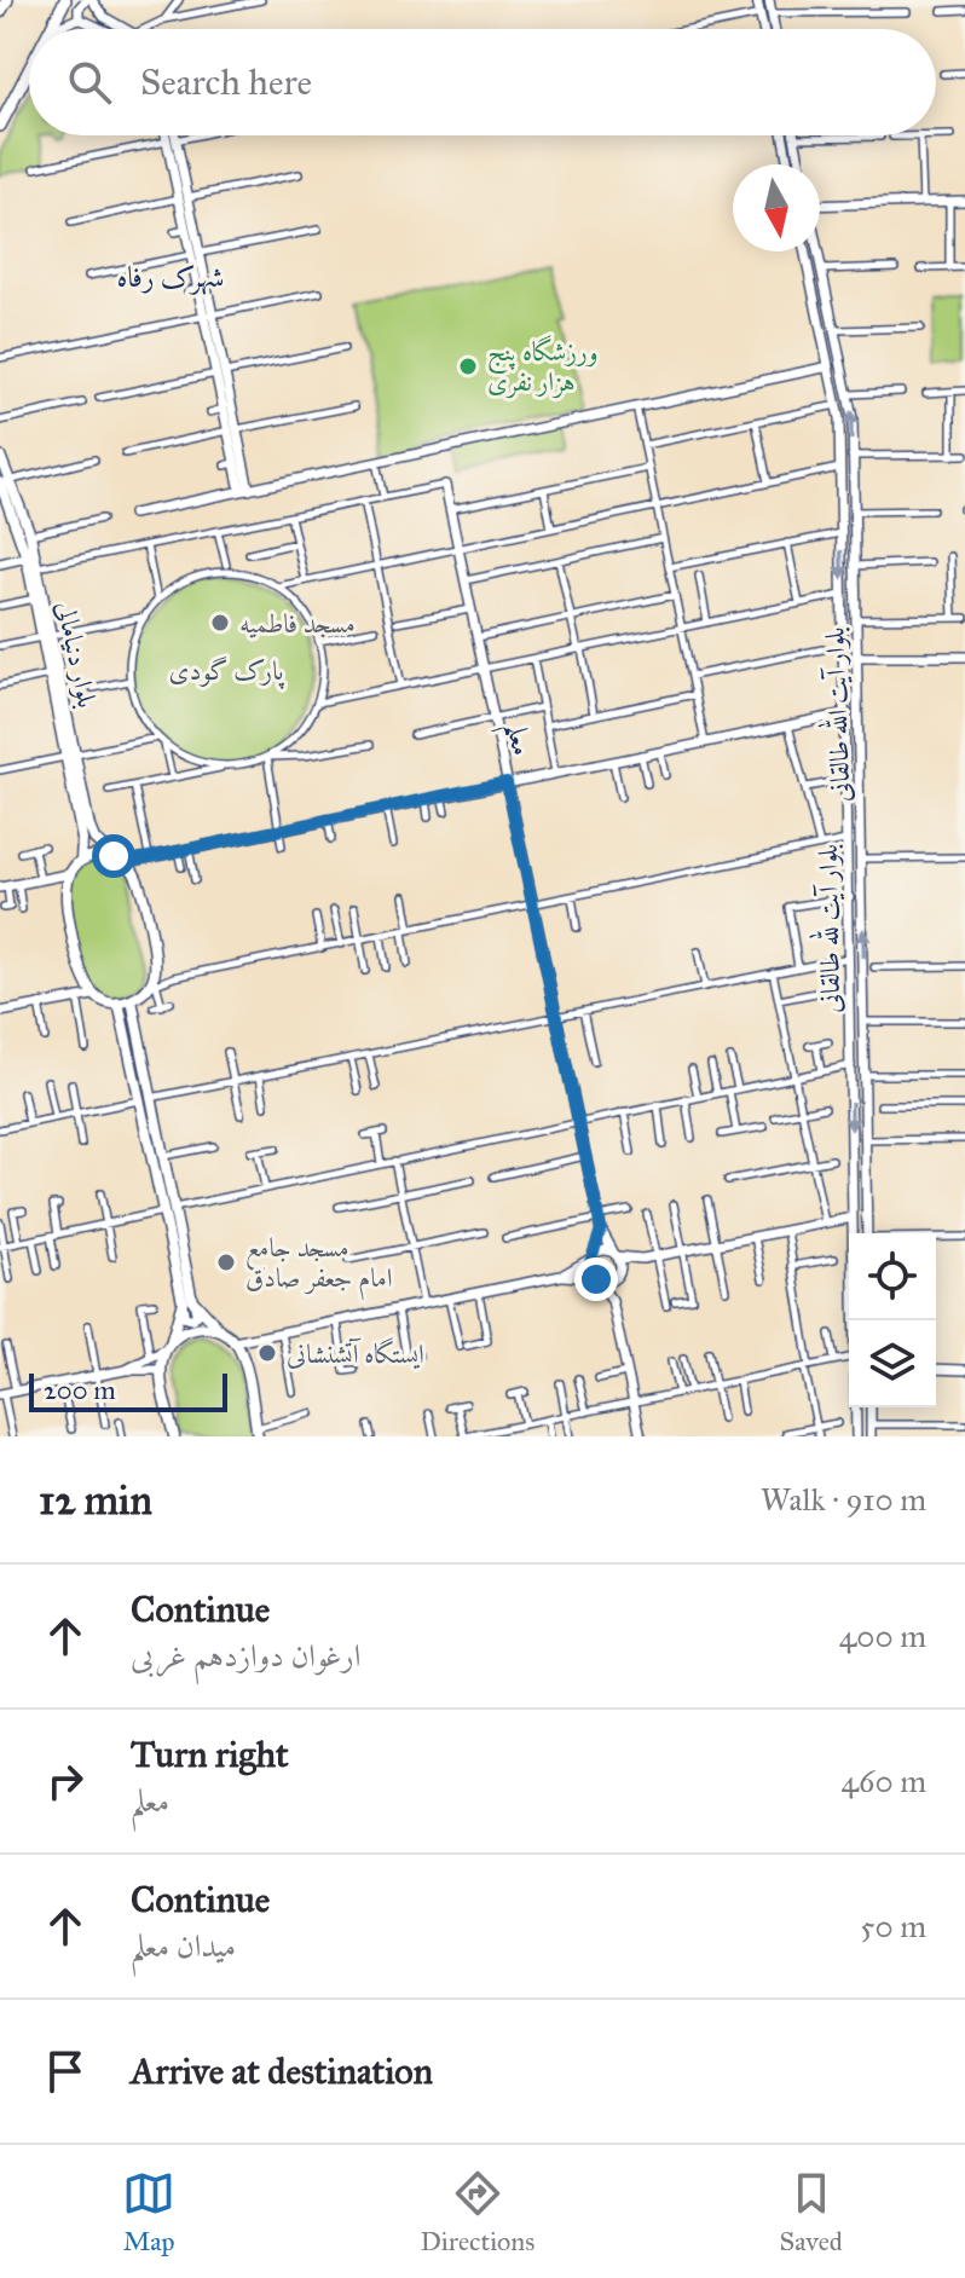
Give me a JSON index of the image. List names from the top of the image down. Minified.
{"streets":{"main road":["بلوار دنیامالی"],"street":["بلوار آیت الله طالقانی","معلم","بلوار آیت لله طالقانی"]},"districts":["شهرک رفاه"],"parks":["پارک گودی"],"places":["ورزشگاه پنج هزار نفری","مسجد فاطمیه","مسجد جامع امام جعفر صادق","ایستگاه آتشنشانی"],"scale_bar":"200 m","north":"bottom","page":{"search":"Search here","scale":"200 m","heading":["12 min","Walk · 910 m"],"list":[["Continue","ارغوان دوازدهم غربی","400 m"],["Turn right","معلم","460 m"],["Continue","میدان معلم","50 m"],"Arrive at destination"],"nav":["Map","Directions","Saved"]}}
